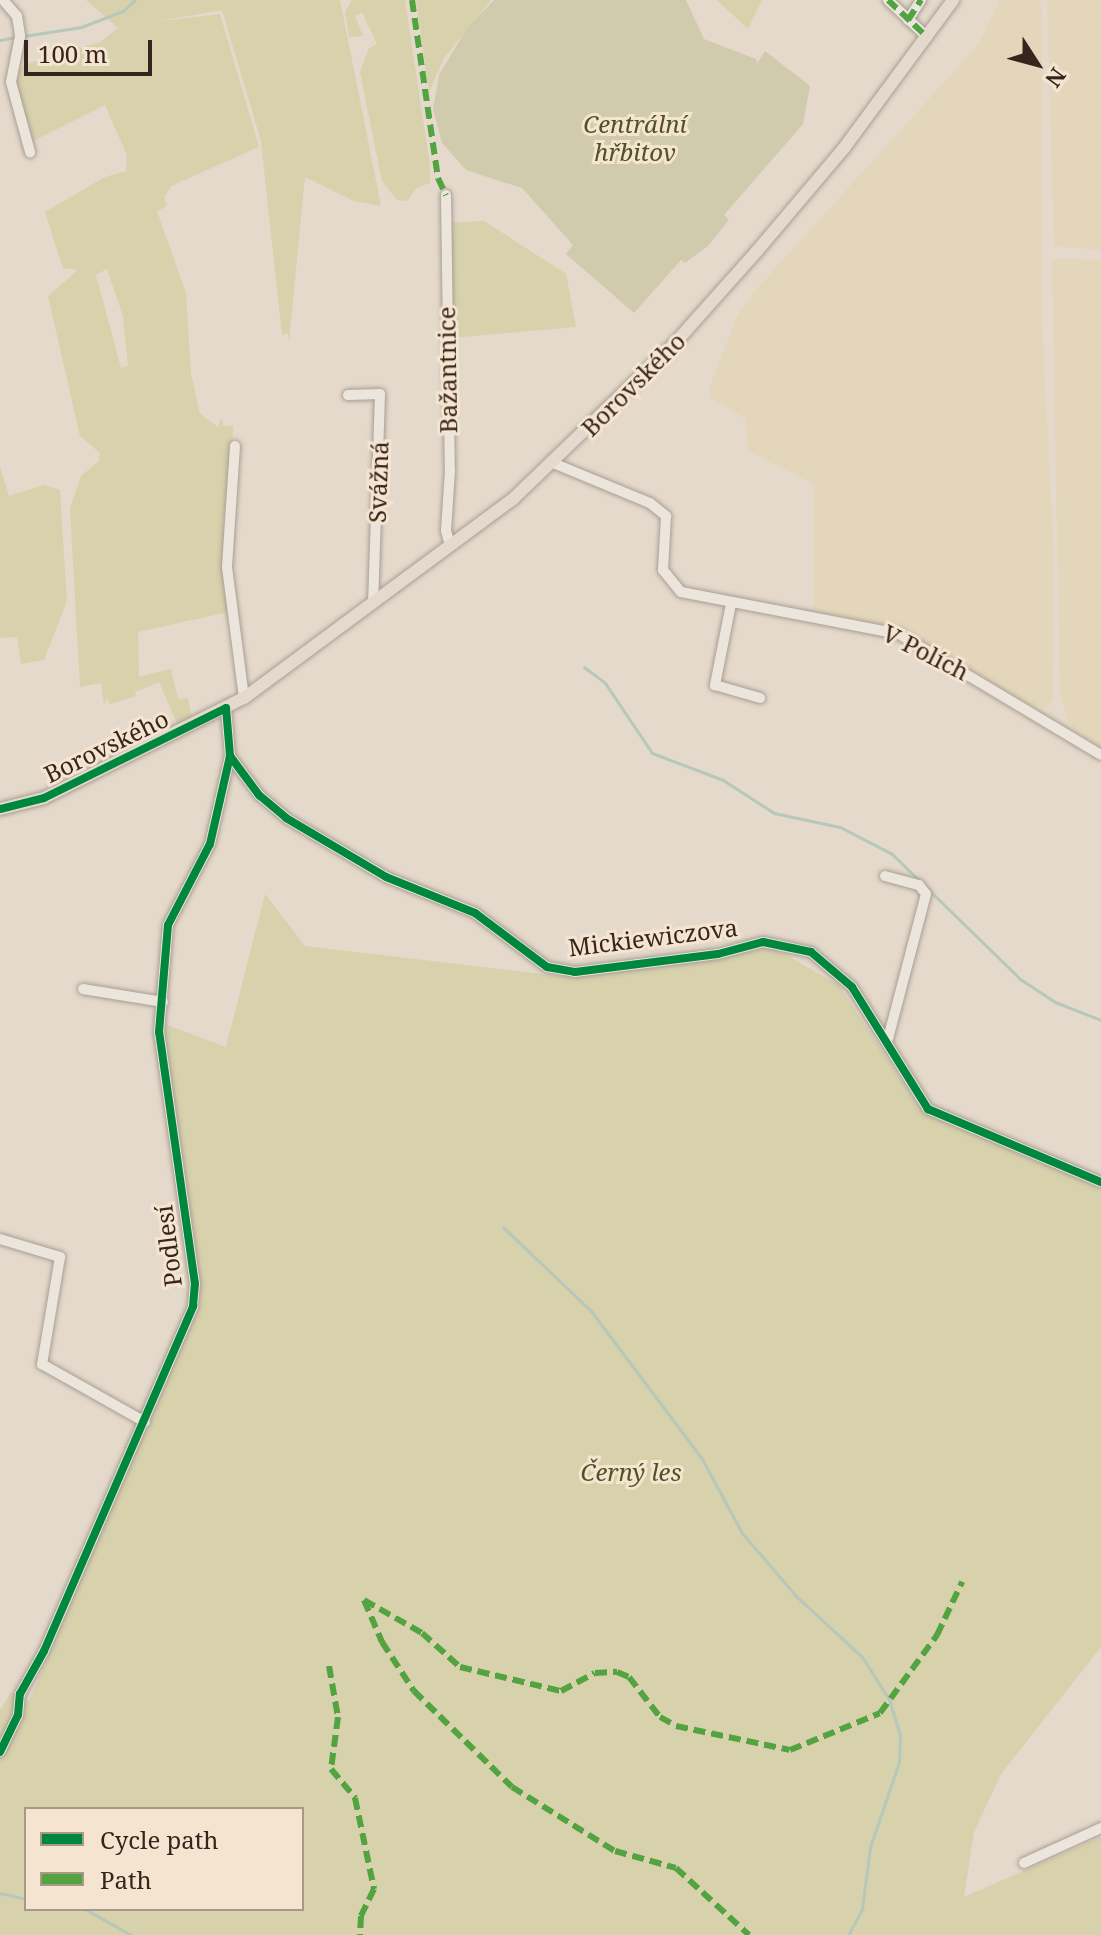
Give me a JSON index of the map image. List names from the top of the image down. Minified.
{"streets":{"main road":["Borovského"],"street":["Bažantnice","Svážná","V Polích","Mickiewiczova","Podlesí"]},"crossings":[["Bažantnice","Borovského"],["Borovského","Svážná"],["Borovského","V Polích"],["Mickiewiczova","Podlesí"]],"parks":["Centrální hřbitov","Černý les"],"legend":["Cycle path","Path"],"scale_bar":"100 m","north":"bottom right"}
